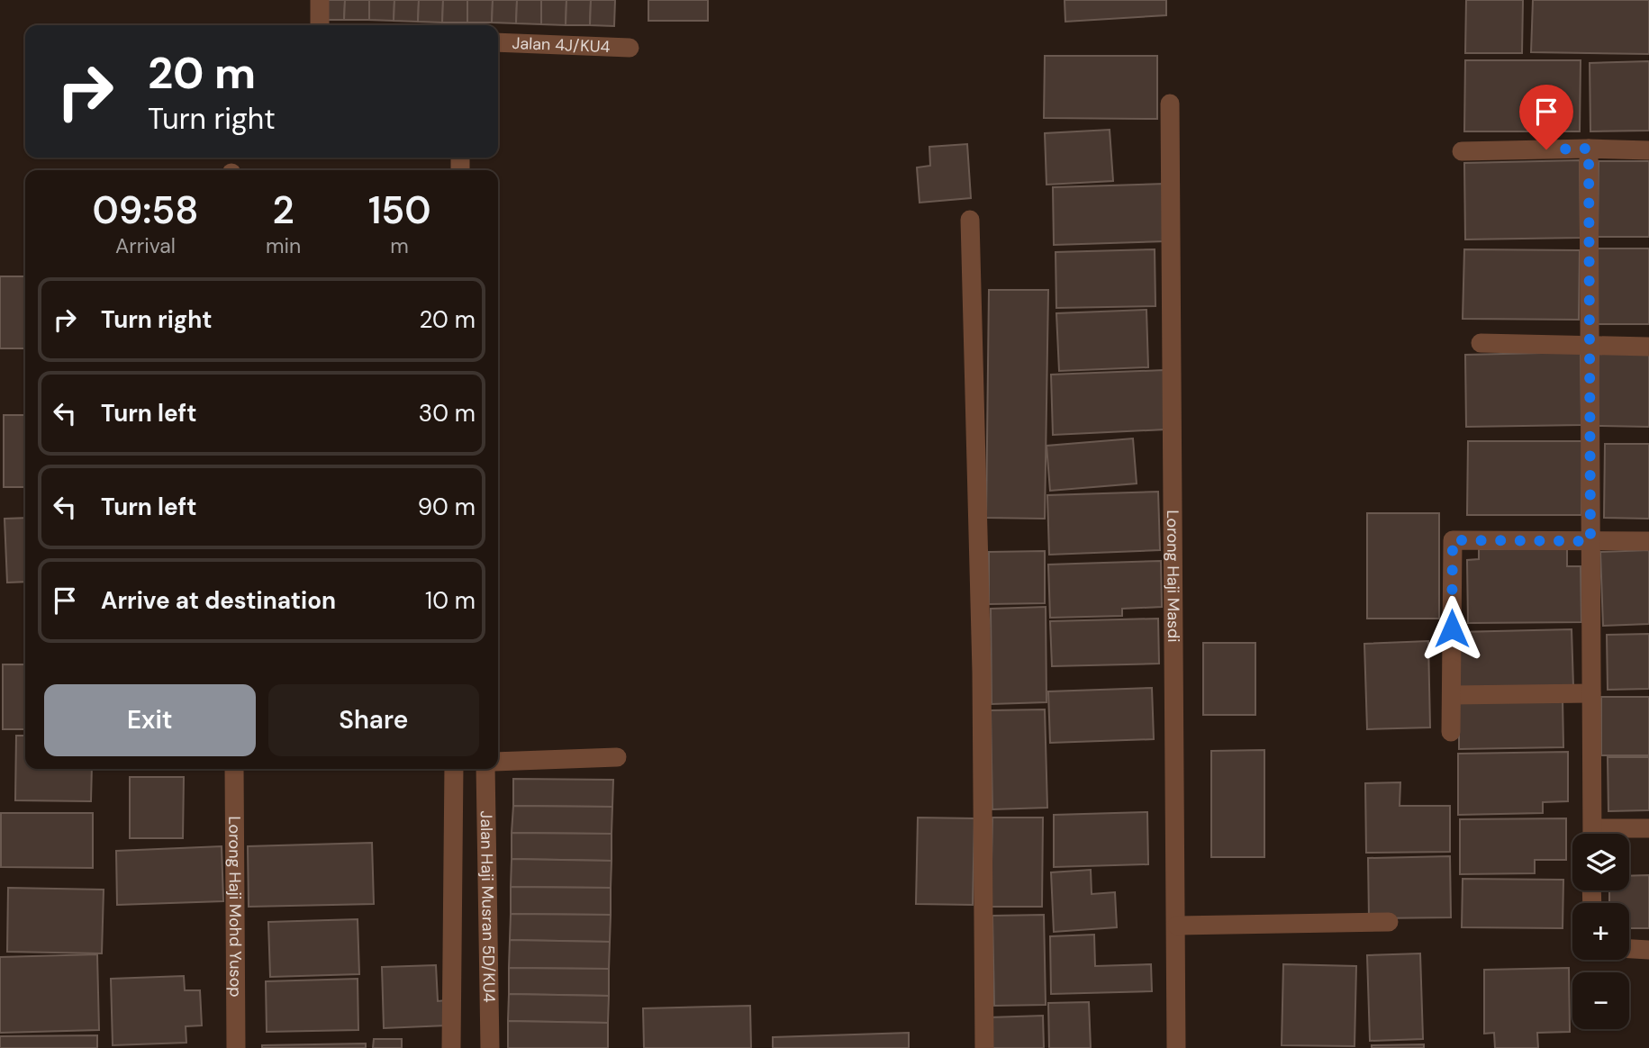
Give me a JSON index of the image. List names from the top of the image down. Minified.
{"streets":{"street":["Jalan 4J/KU4","Lorong Haji Masdi","Lorong Haji Mohd Yusop","Jalan Haji Musran 5D/KU4"]},"page":{"turn":["20 m","Turn right"],"eta":["09:58","Arrival","2","min","150","m"],"list":[{"name":"Turn right","value":"20 m"},{"name":"Turn left","value":"30 m"},{"name":"Turn left","value":"90 m"},{"name":"Arrive at destination","value":"10 m"}],"buttons":["Exit","Share"],"map_buttons":["+","−"]}}
